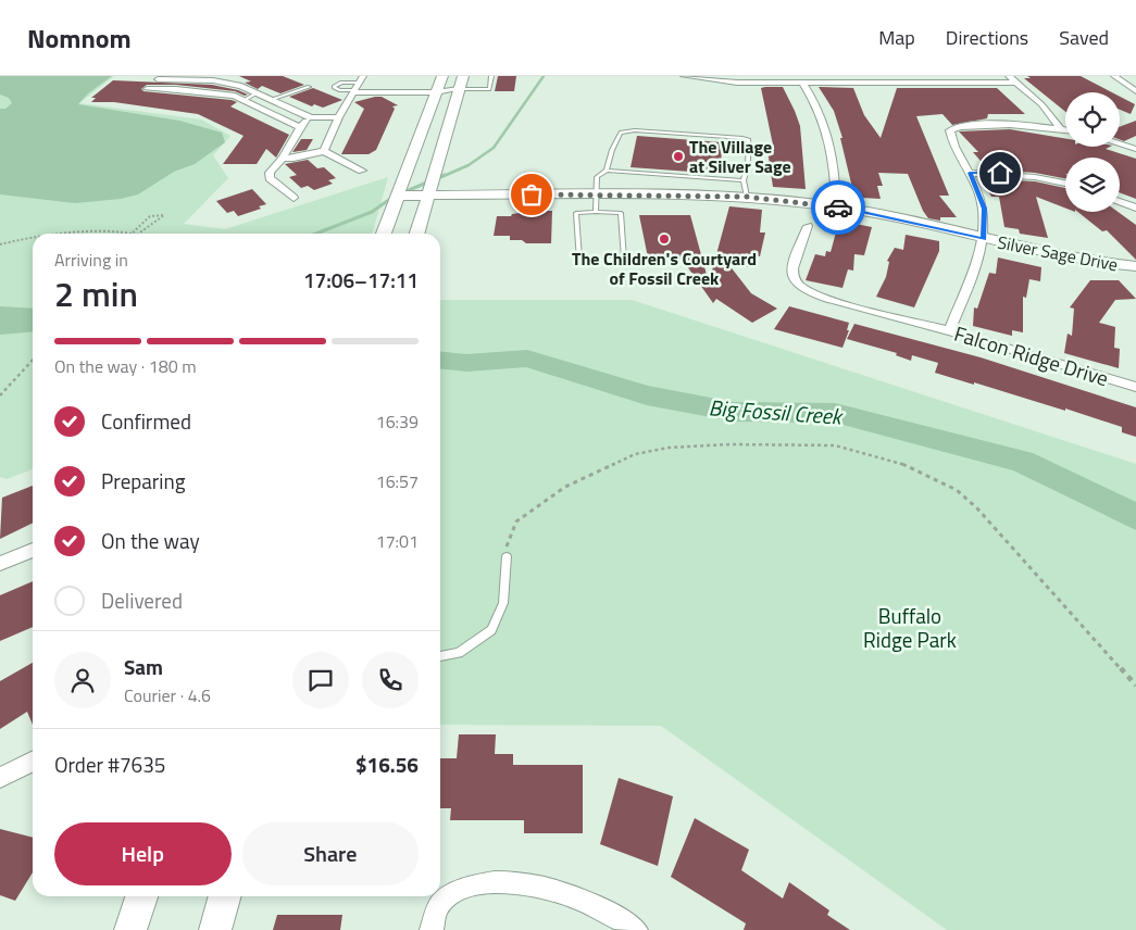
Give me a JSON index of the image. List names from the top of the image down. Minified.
{"streets":{"main road":["Silver Sage Drive"],"street":["Falcon Ridge Drive"]},"water":["Big Fossil Creek"],"parks":["Buffalo Ridge Park"],"places":["The Village at Silver Sage","The Children's Courtyard of Fossil Creek"],"page":{"header":"Nomnom","nav":["Map","Directions","Saved"],"heading":["2 min","Arriving in","17:06–17:11"],"panel":["Sam","Courier · 4.6","Order #7635","$16.56"],"bar":"On the way · 180 m","list":[["Confirmed","16:39"],["Preparing","16:57"],["On the way","17:01"],"Delivered"],"buttons":["Help","Share"]}}
